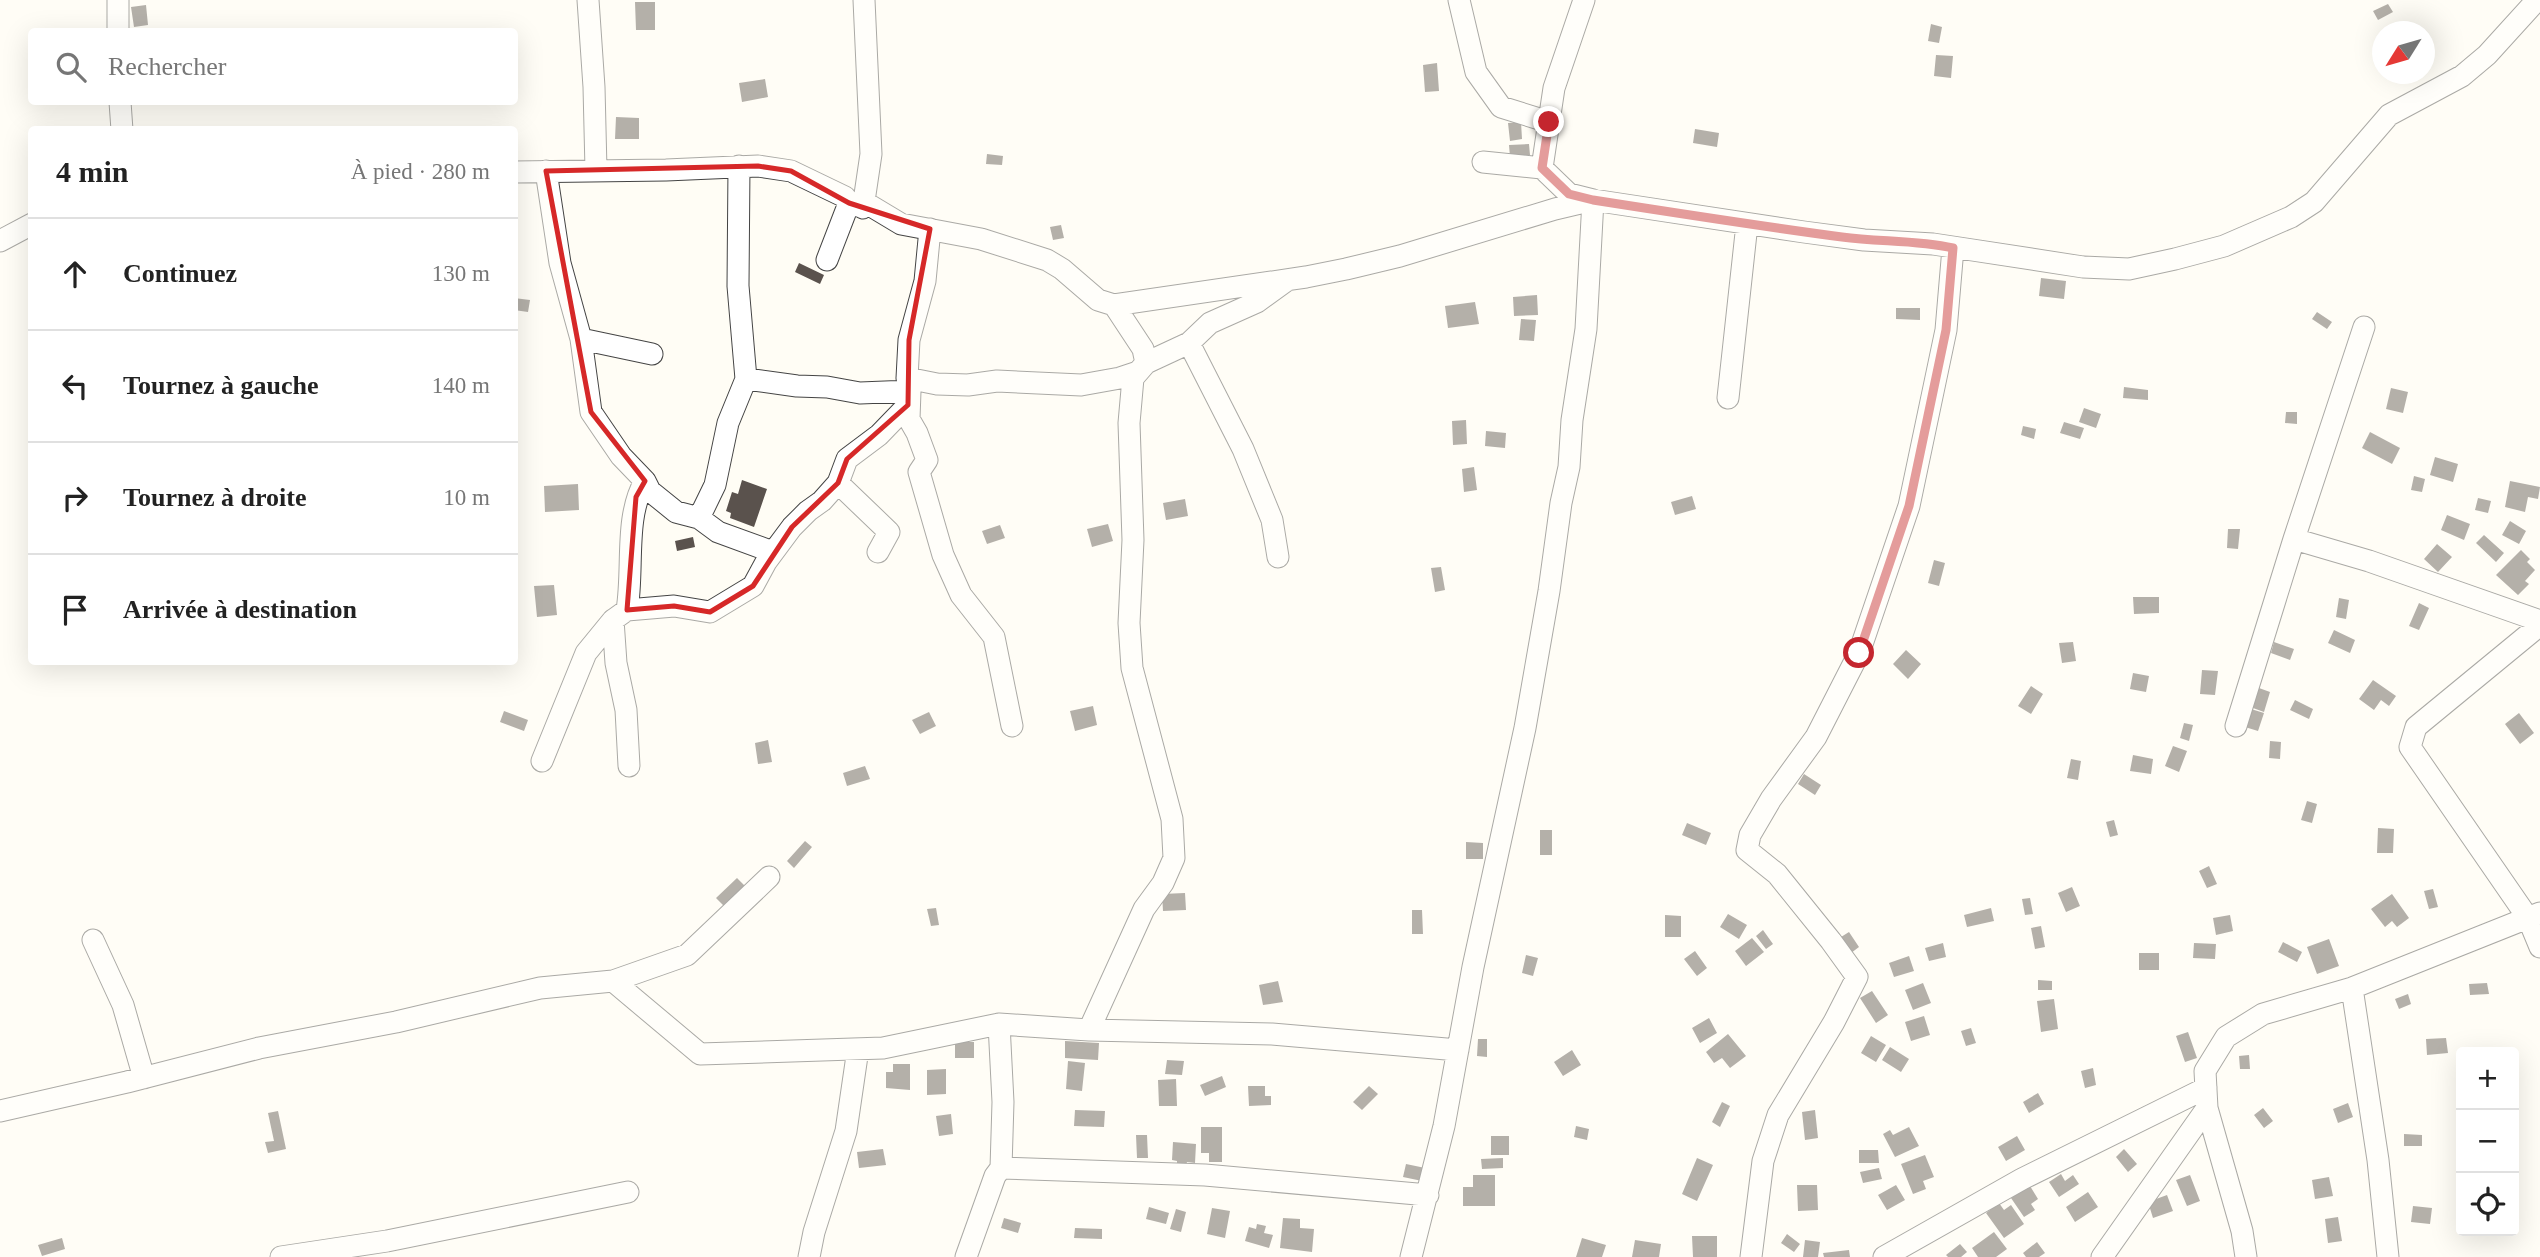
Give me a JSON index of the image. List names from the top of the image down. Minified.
{"north":"bottom left","page":{"search":"Rechercher","heading":["4 min","À pied · 280 m"],"list":[["Continuez","130 m"],["Tournez à gauche","140 m"],["Tournez à droite","10 m"],"Arrivée à destination"],"map_buttons":["+","−"]}}
